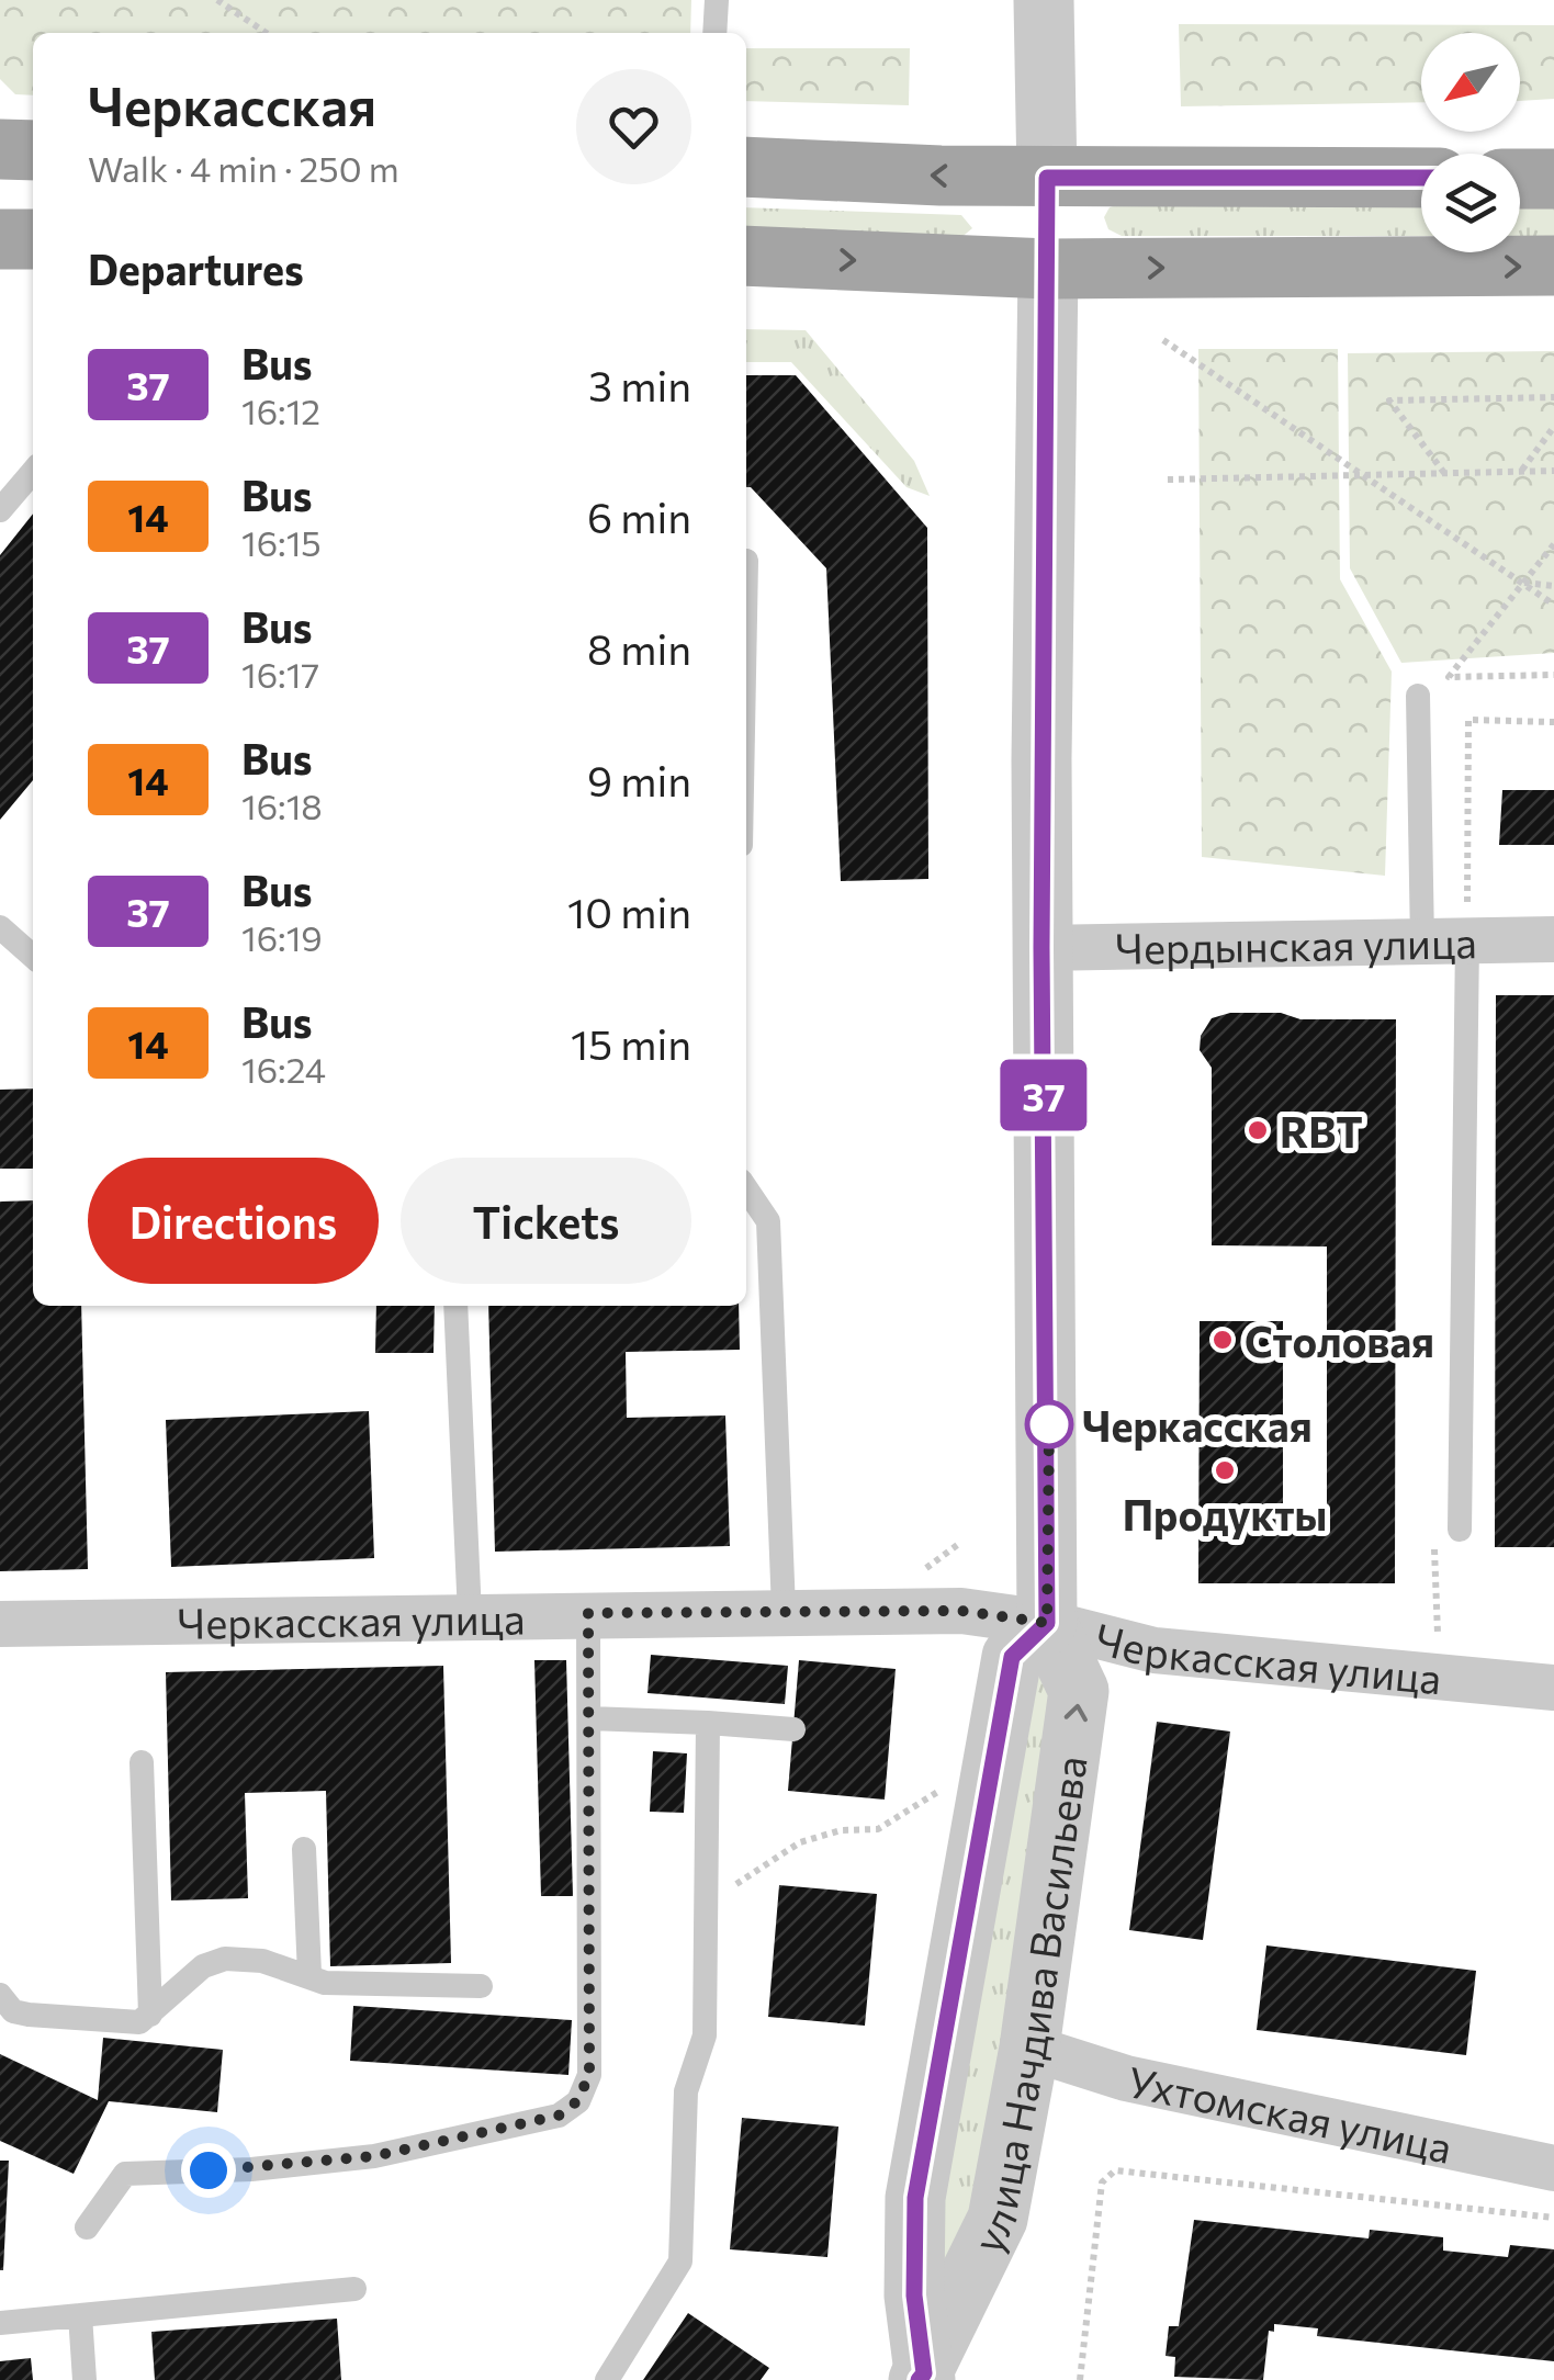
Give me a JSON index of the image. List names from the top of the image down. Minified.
{"streets":{"street":["Чердынская улица","Черкасская улица","улица Начдива Васильева","Ухтомская улица"]},"crossings":[["Чердынская улица","улица Начдива Васильева"],["Черкасская улица","улица Начдива Васильева"],["улица Начдива Васильева","Ухтомская улица"]],"places":["RBT","Столовая","Черкасская","Продукты"],"lines":["bus line 37"],"north":"bottom left","page":{"on_map":"37","heading":[["Черкасская","Walk · 4 min · 250 m"],"Departures"],"list":[{"mark":"37","name":"Bus","note":"16:12","value":"3 min"},{"mark":"14","name":"Bus","note":"16:15","value":"6 min"},{"mark":"37","name":"Bus","note":"16:17","value":"8 min"},{"mark":"14","name":"Bus","note":"16:18","value":"9 min"},{"mark":"37","name":"Bus","note":"16:19","value":"10 min"},{"mark":"14","name":"Bus","note":"16:24","value":"15 min"}],"buttons":["Directions","Tickets"]}}
